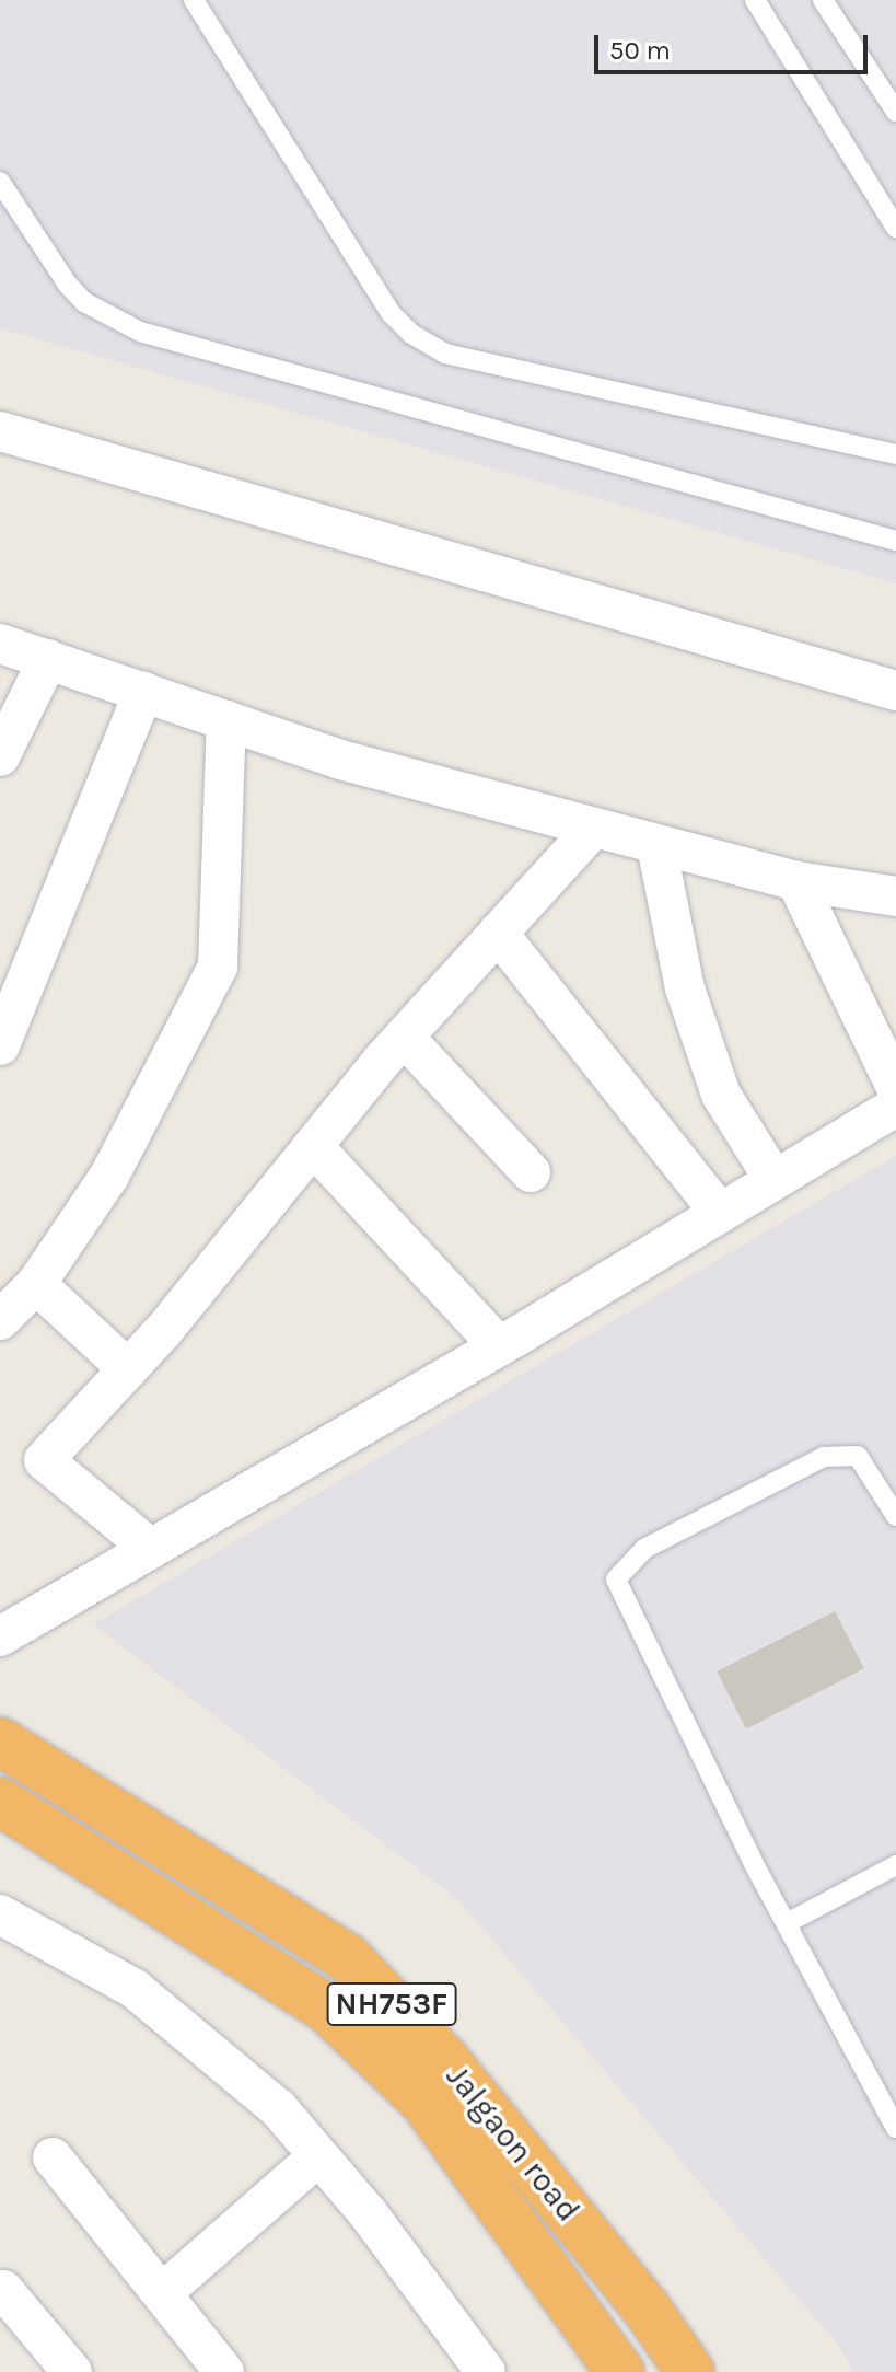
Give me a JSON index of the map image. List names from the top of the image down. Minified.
{"streets":{"highway":["NH753F","Jalgaon road"]},"scale_bar":"50 m"}
